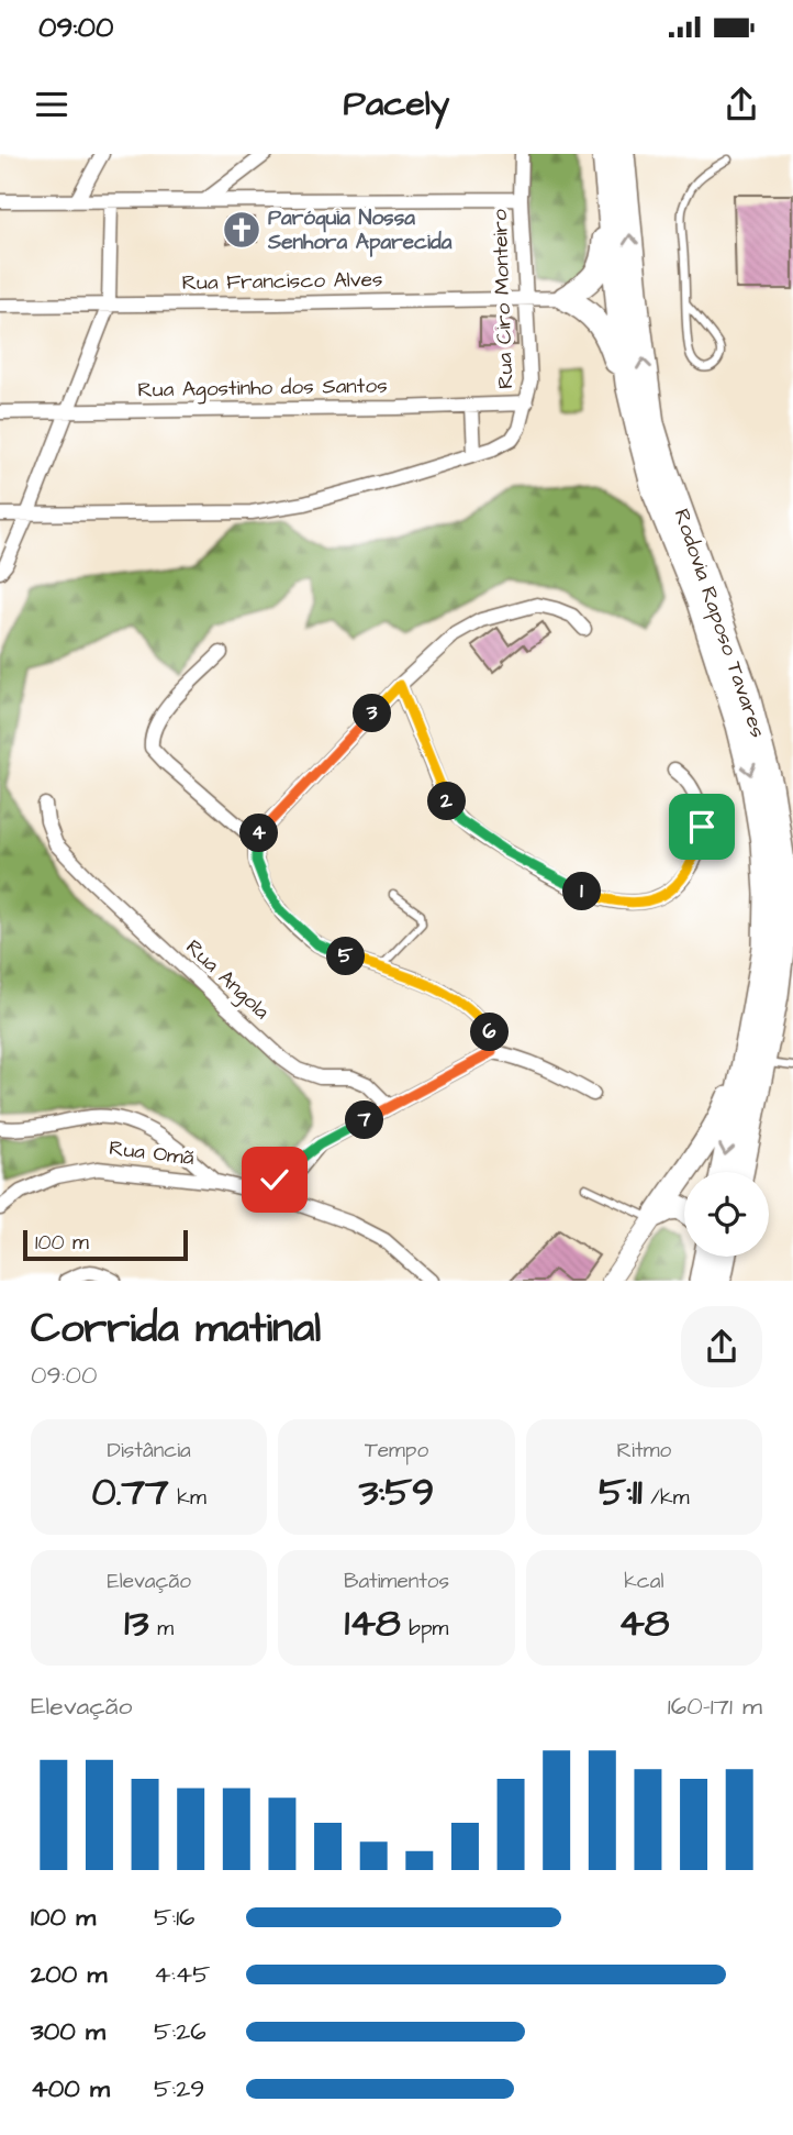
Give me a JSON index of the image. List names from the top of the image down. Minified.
{"streets":{"highway":["Rodovia Raposo Tavares"],"street":["Rua Francisco Alves","Rua Ciro Monteiro","Rua Agostinho dos Santos","Rua Angola","Rua Omã"]},"crossings":[["Rua Francisco Alves","Rua Ciro Monteiro"],["Rua Ciro Monteiro","Rua Agostinho dos Santos"]],"places":{"church":["Paróquia Nossa Senhora Aparecida"]},"scale_bar":"100 m","page":{"status":"09:00","header":"Pacely","pins":["3","2","4","1","5","6","7"],"scale":"100 m","heading":["Corrida matinal","09:00"],"stats":[["Distância","0.77 km"],["Tempo","3:59"],["Ritmo","5:11 /km"],["Elevação","13 m"],["Batimentos","148 bpm"],["kcal","48"]],"chart":["Elevação","160–171 m"],"list":[{"name":"100 m","note":"5:16"},{"name":"200 m","note":"4:45"},{"name":"300 m","note":"5:26"},{"name":"400 m","note":"5:29"}]}}
